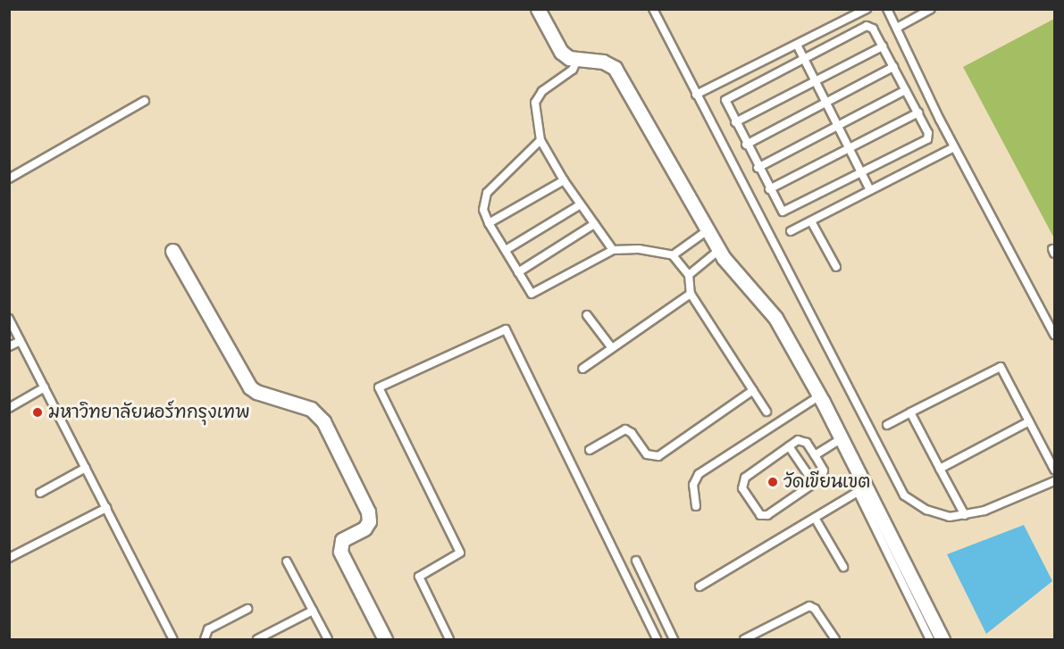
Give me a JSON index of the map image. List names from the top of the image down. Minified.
{"places":["มหาวิทยาลัยนอร์ทกรุงเทพ","วัดเขียนเขต"]}
